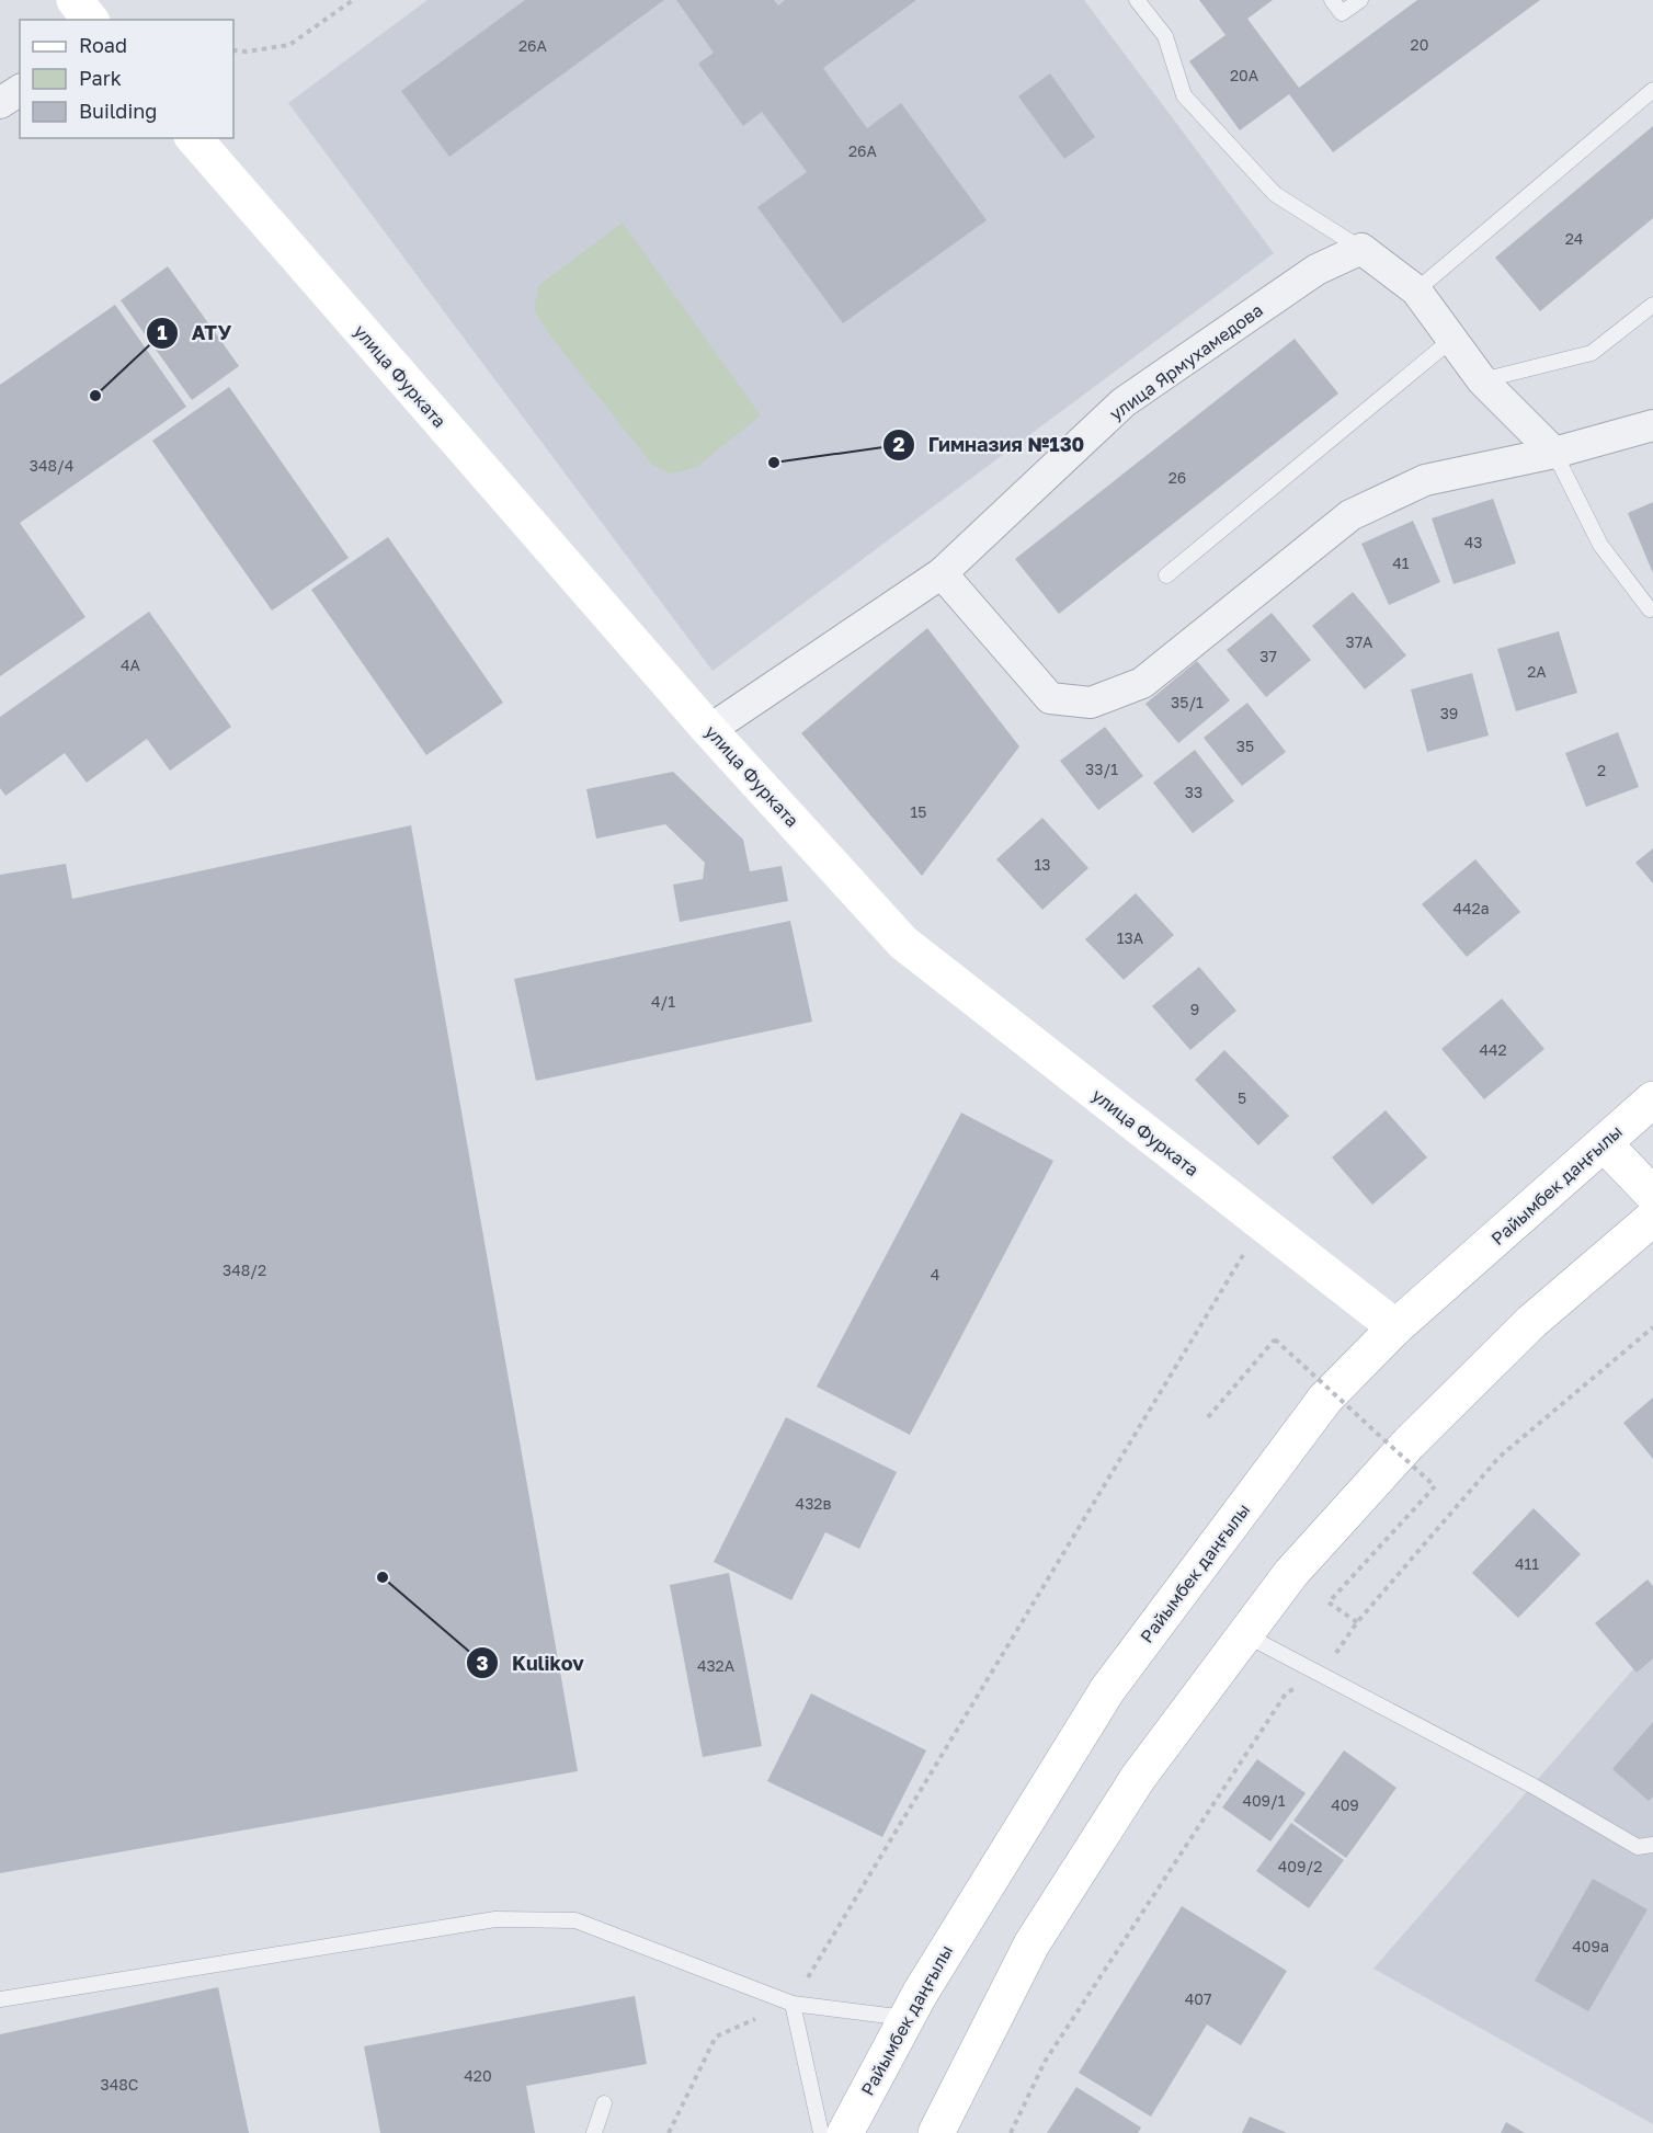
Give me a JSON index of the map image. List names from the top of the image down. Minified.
{"streets":{"main road":["улица Фурката","Райымбек даңғылы"],"street":["улица Ярмухамедова"]},"crossings":[["улица Ярмухамедова","улица Фурката"],["улица Фурката","Райымбек даңғылы"]],"places":["АТУ","Гимназия №130","Kulikov"],"house_numbers":["20","26А","20А","26А","24","348/4","26","43","41","37А","37","4А","2А","35/1","39","35","33/1","2","33","15","13","442а","13А","4/1","9","442","5","348/2","4","432в","411","432А","409/1","409","409/2","409а","407","420","348С"],"legend":["Road","Park","Building"]}
